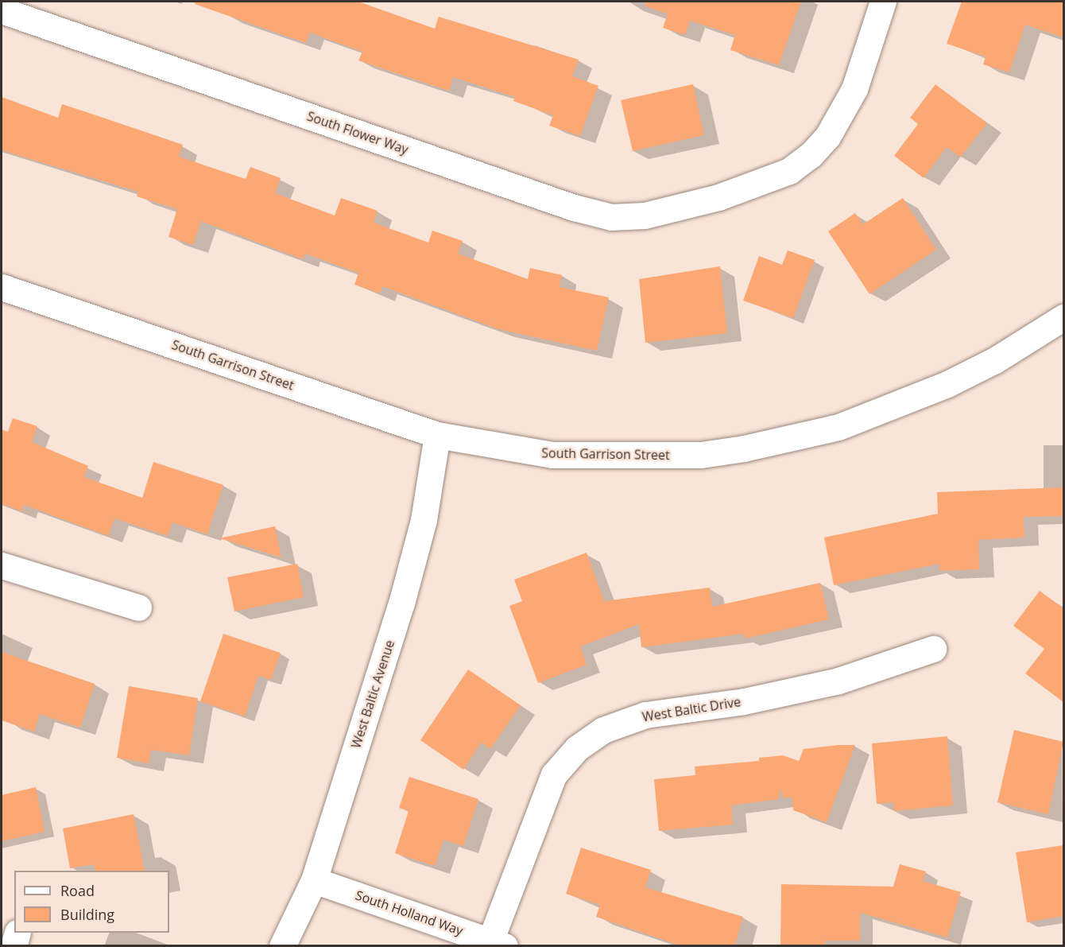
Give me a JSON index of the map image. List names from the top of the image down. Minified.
{"streets":{"street":["South Flower Way","South Garrison Street","West Baltic Avenue","West Baltic Drive","South Holland Way"]},"crossings":[["South Garrison Street","West Baltic Avenue"],["West Baltic Avenue","South Holland Way"],["West Baltic Drive","South Holland Way"]],"legend":["Road","Building"]}
